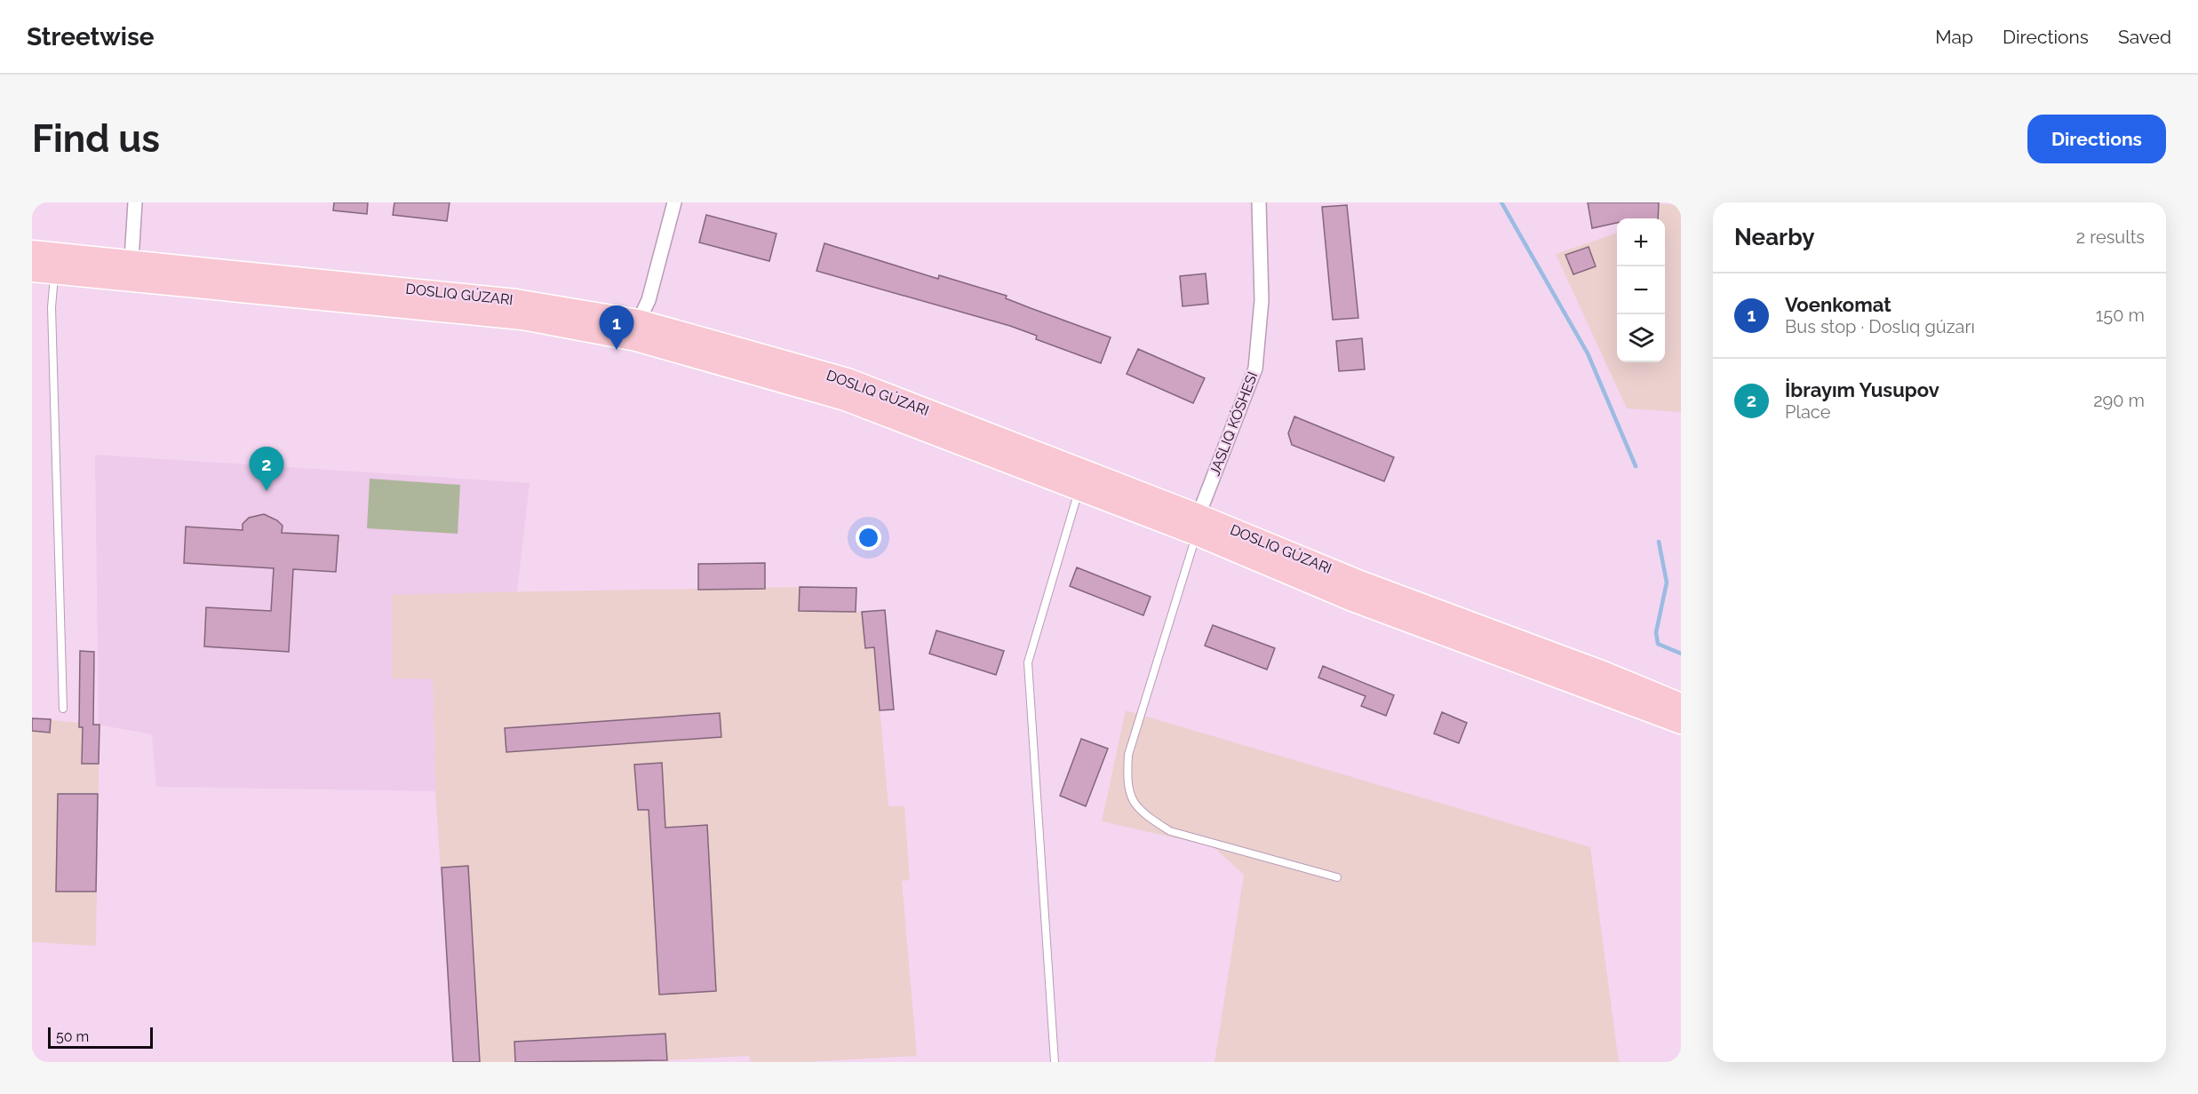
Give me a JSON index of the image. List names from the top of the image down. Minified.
{"scale_bar":"50 m","page":{"header":"Streetwise","nav":["Map","Directions","Saved"],"buttons":"Directions","title":"Find us","heading":["Nearby","2 results"],"map_buttons":["+","−"],"list":[{"mark":"1","name":"Voenkomat","note":"Bus stop · Doslıq gúzarı","value":"150 m"},{"mark":"2","name":"İbrayım Yusupov","note":"Place","value":"290 m"}],"pins":["1","2"],"scale":"50 m"}}
